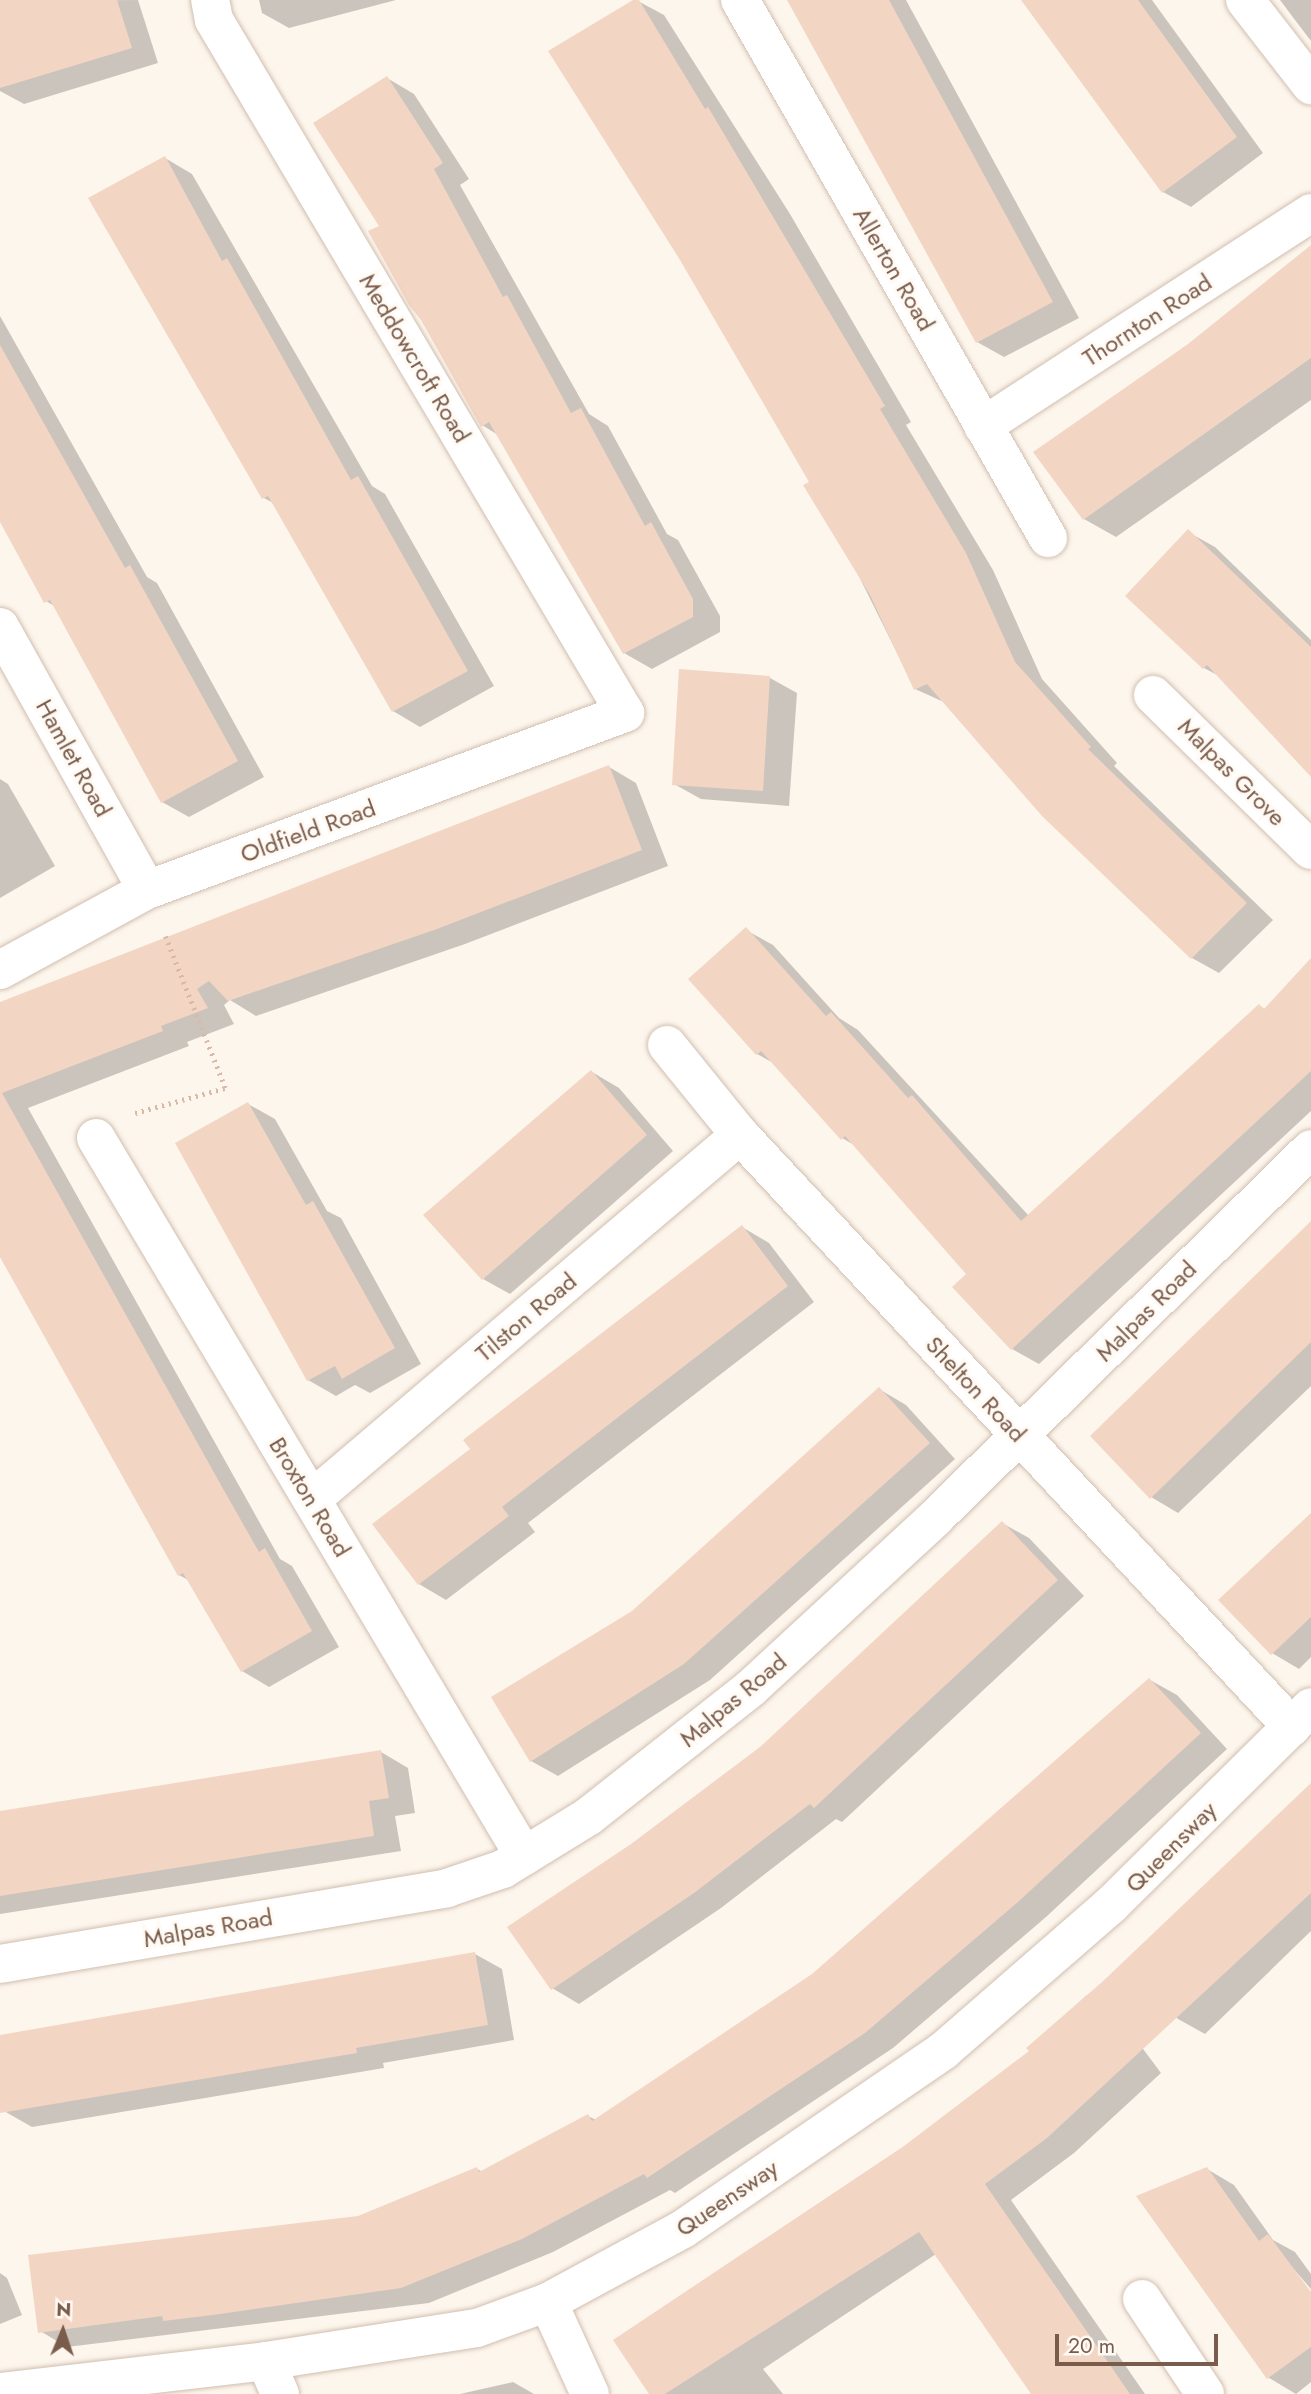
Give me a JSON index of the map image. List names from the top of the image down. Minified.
{"streets":{"street":["Allerton Road","Thornton Road","Meddowcroft Road","Hamlet Road","Malpas Grove","Oldfield Road","Malpas Road","Tilston Road","Shelton Road","Broxton Road","Queensway"]},"crossings":[["Allerton Road","Thornton Road"],["Meddowcroft Road","Oldfield Road"],["Hamlet Road","Oldfield Road"],["Malpas Road","Shelton Road"],["Malpas Road","Broxton Road"],["Tilston Road","Shelton Road"],["Tilston Road","Broxton Road"],["Shelton Road","Queensway"]],"scale_bar":"20 m","north":"top"}
